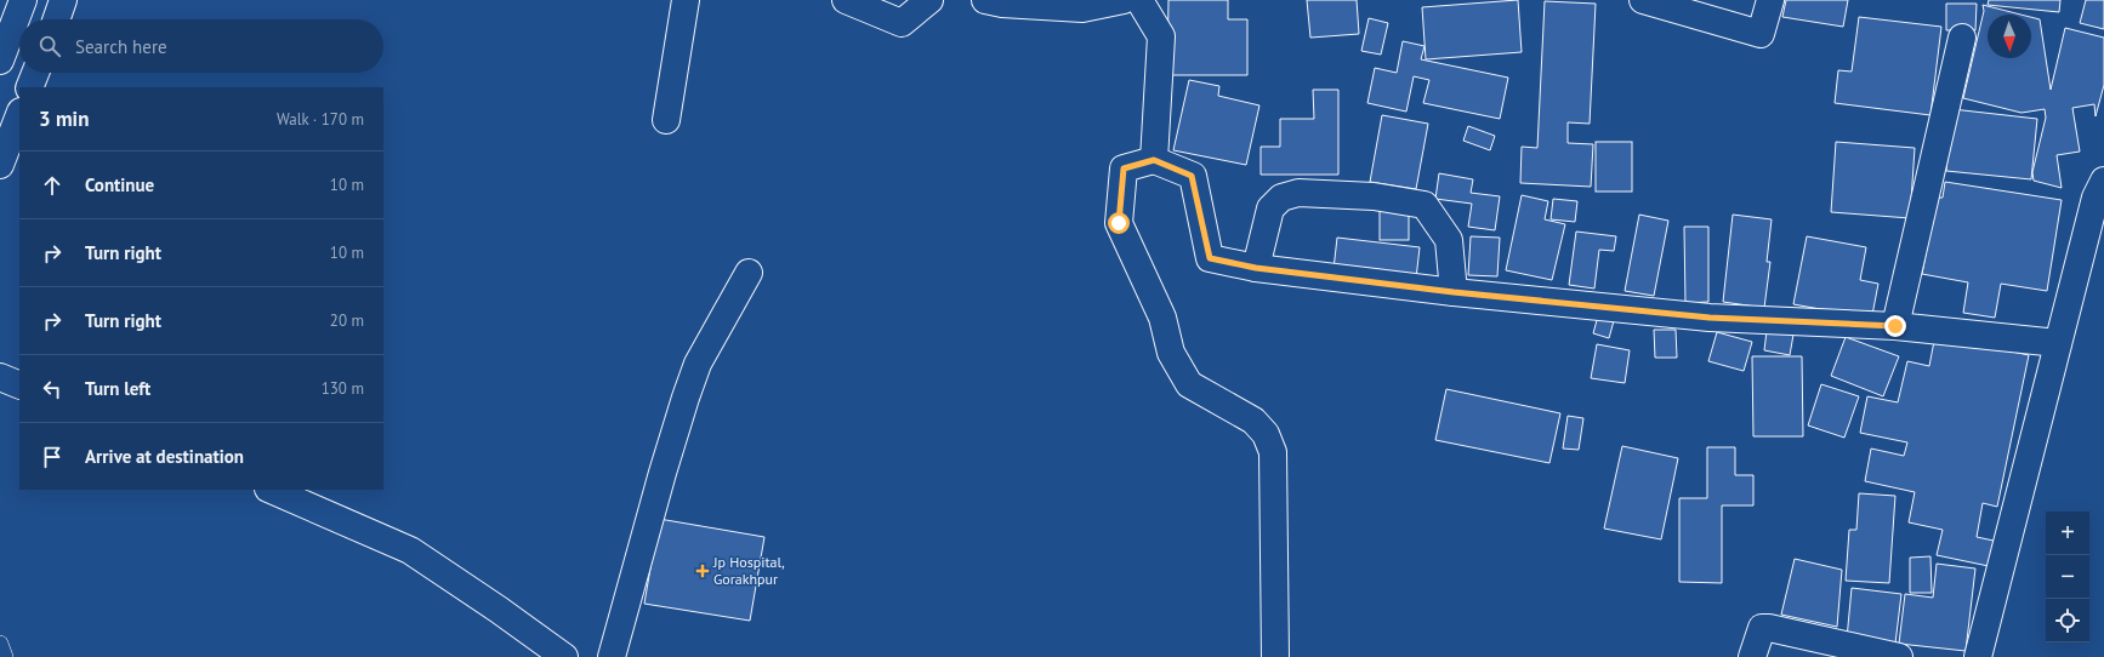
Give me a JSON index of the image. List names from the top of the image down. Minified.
{"places":{"health":["Jp Hospital, Gorakhpur"]},"north":"bottom","page":{"search":"Search here","heading":["3 min","Walk · 170 m"],"list":[["Continue","10 m"],["Turn right","10 m"],["Turn right","20 m"],["Turn left","130 m"],"Arrive at destination"],"map_buttons":["+","−"]}}
